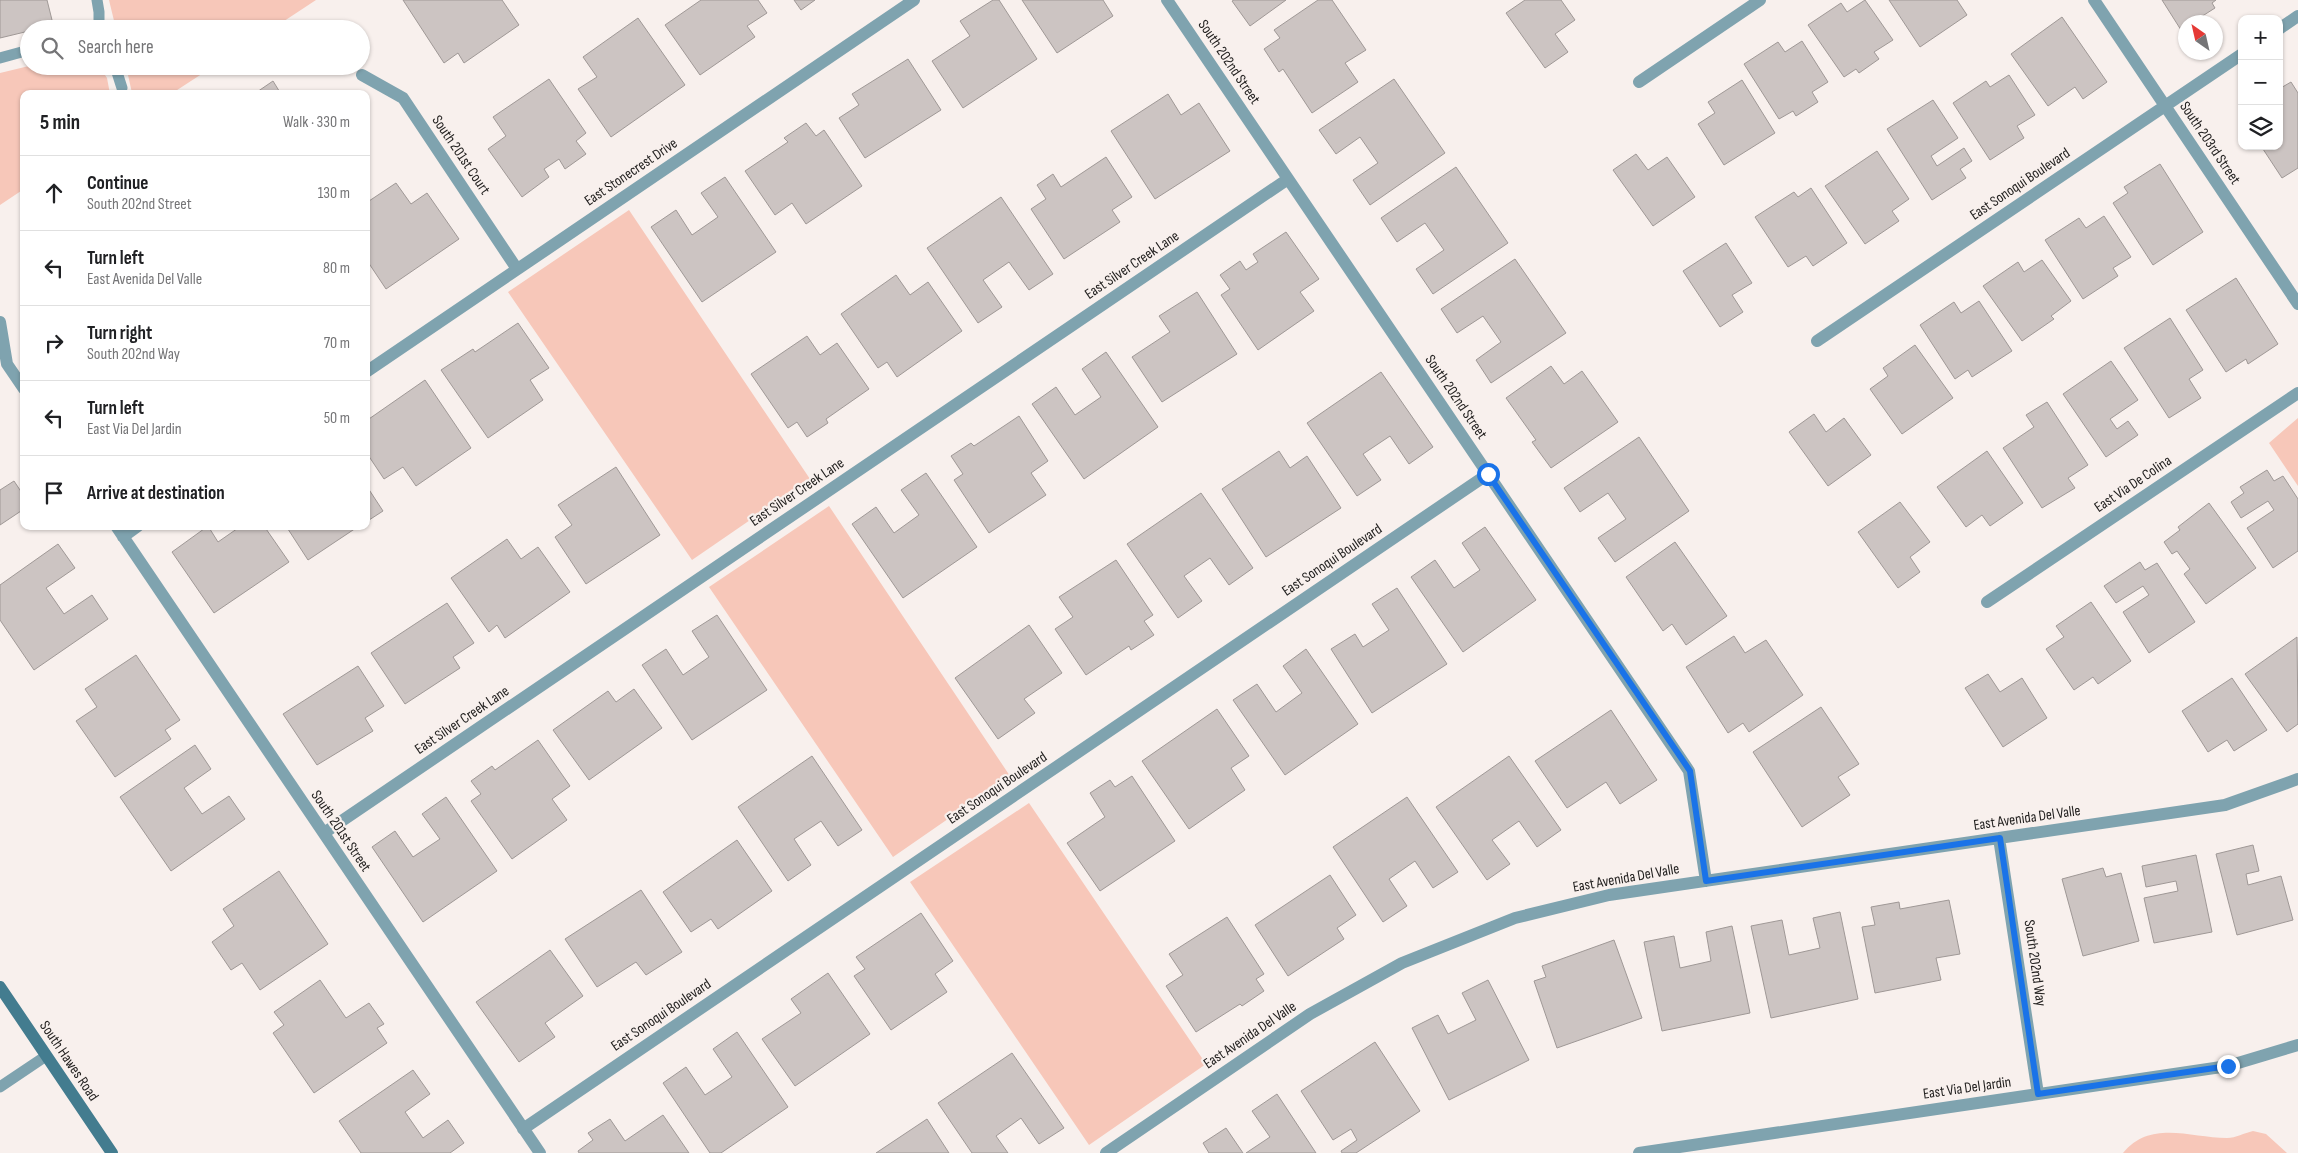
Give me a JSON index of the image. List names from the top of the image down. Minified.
{"streets":{"main road":["South Hawes Road"],"street":["South 202nd Street","South 203rd Street","South 201st Court","East Stonecrest Drive","East Sonoqui Boulevard","East Silver Creek Lane","East Via De Colina","East Avenida Del Valle","South 201st Street","South 202nd Way","East Via Del Jardin"]},"crossings":[["South 202nd Street","East Sonoqui Boulevard"],["South 202nd Street","East Silver Creek Lane"],["South 202nd Street","East Avenida Del Valle"],["South 203rd Street","East Sonoqui Boulevard"],["South 201st Court","East Stonecrest Drive"],["East Sonoqui Boulevard","South 201st Street"],["East Silver Creek Lane","South 201st Street"],["East Avenida Del Valle","South 202nd Way"],["South 202nd Way","East Via Del Jardin"]],"north":"top left","page":{"map_buttons":["+","−"],"search":"Search here","heading":["5 min","Walk · 330 m"],"list":[["Continue","South 202nd Street","130 m"],["Turn left","East Avenida Del Valle","80 m"],["Turn right","South 202nd Way","70 m"],["Turn left","East Via Del Jardin","50 m"],"Arrive at destination"]}}
